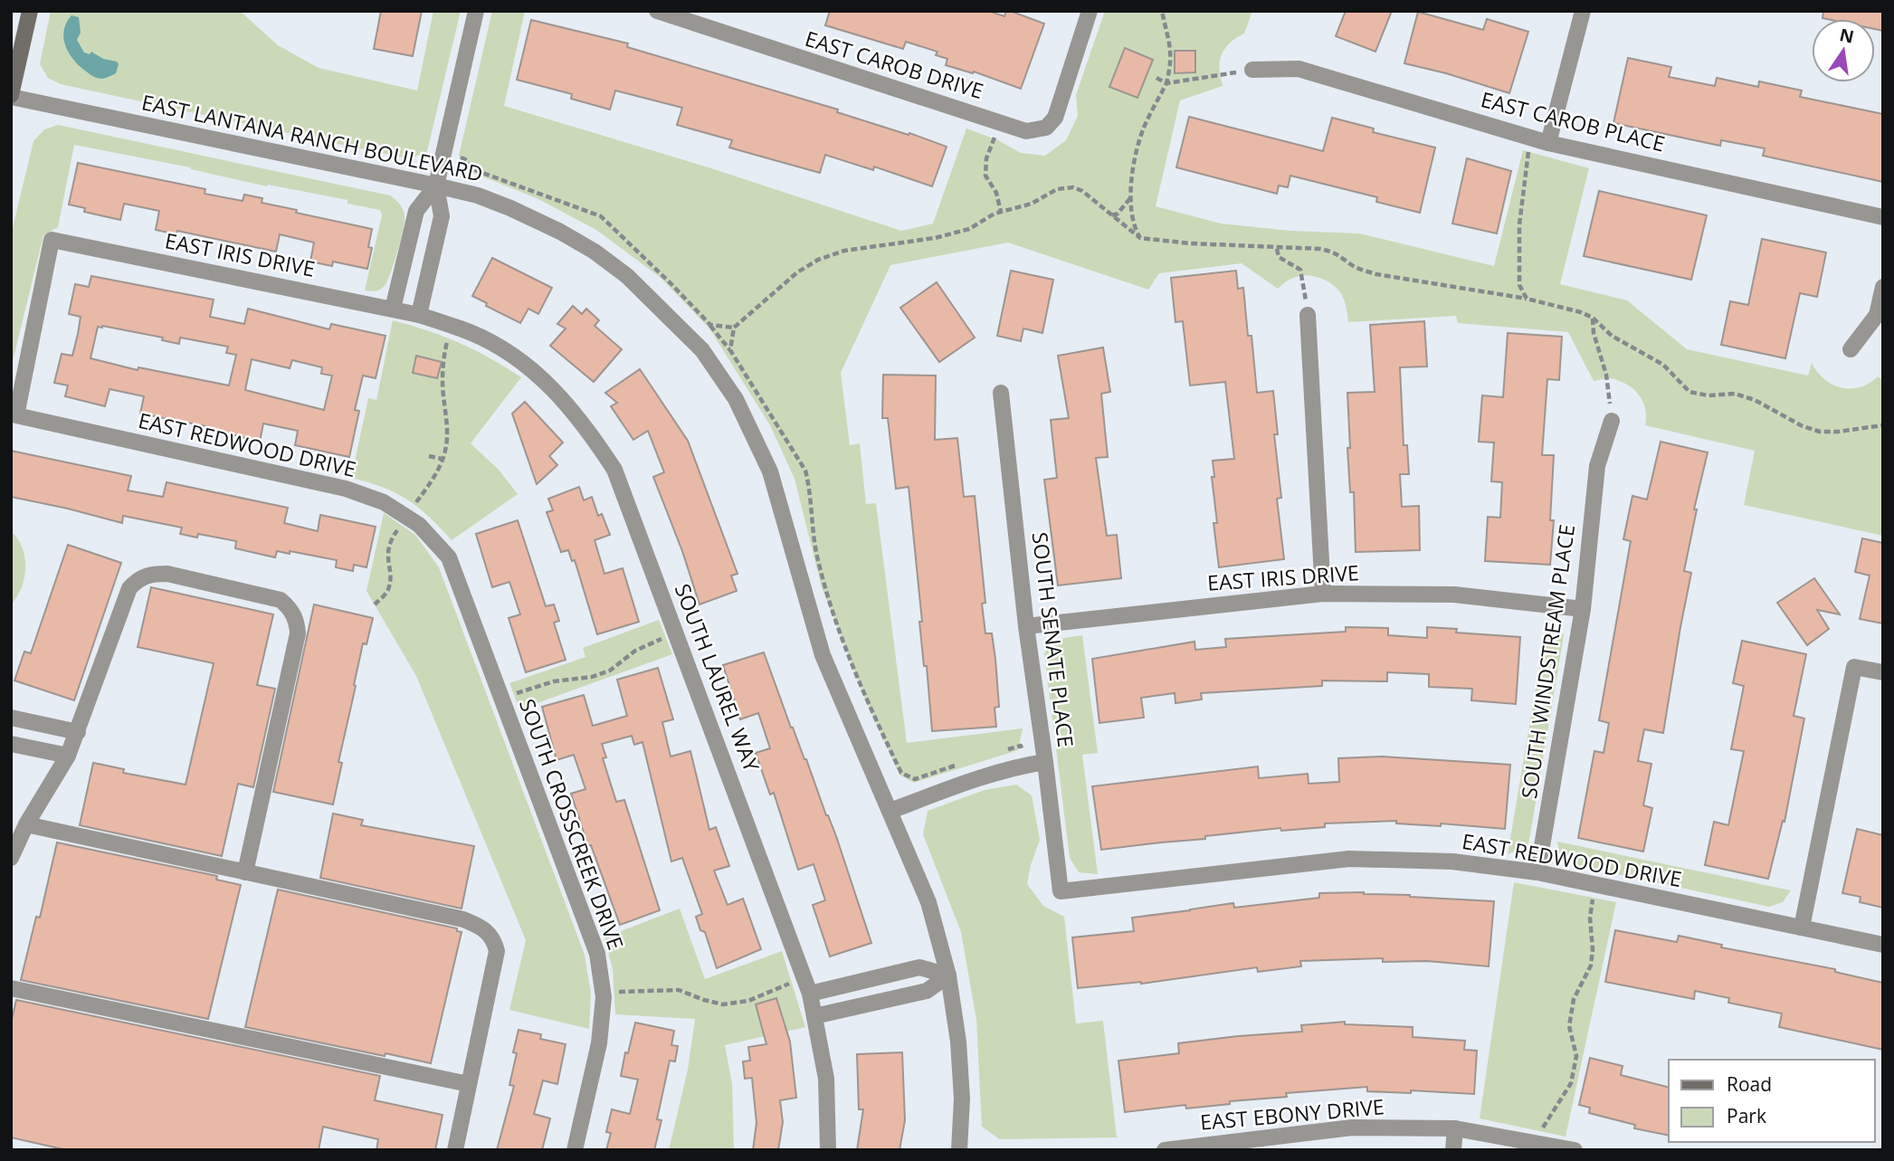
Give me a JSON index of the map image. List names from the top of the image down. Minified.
{"streets":{"street":["EAST CAROB DRIVE","EAST CAROB PLACE","EAST LANTANA RANCH BOULEVARD","EAST IRIS DRIVE","EAST REDWOOD DRIVE","SOUTH SENATE PLACE","SOUTH WINDSTREAM PLACE","SOUTH LAUREL WAY","SOUTH CROSSCREEK DRIVE","EAST EBONY DRIVE"]},"crossings":[["EAST IRIS DRIVE","EAST REDWOOD DRIVE"],["EAST IRIS DRIVE","SOUTH SENATE PLACE"],["EAST IRIS DRIVE","SOUTH WINDSTREAM PLACE"],["EAST IRIS DRIVE","SOUTH LAUREL WAY"],["EAST REDWOOD DRIVE","SOUTH SENATE PLACE"],["EAST REDWOOD DRIVE","SOUTH WINDSTREAM PLACE"],["EAST REDWOOD DRIVE","SOUTH CROSSCREEK DRIVE"]],"legend":["Road","Park"],"north":"top"}
